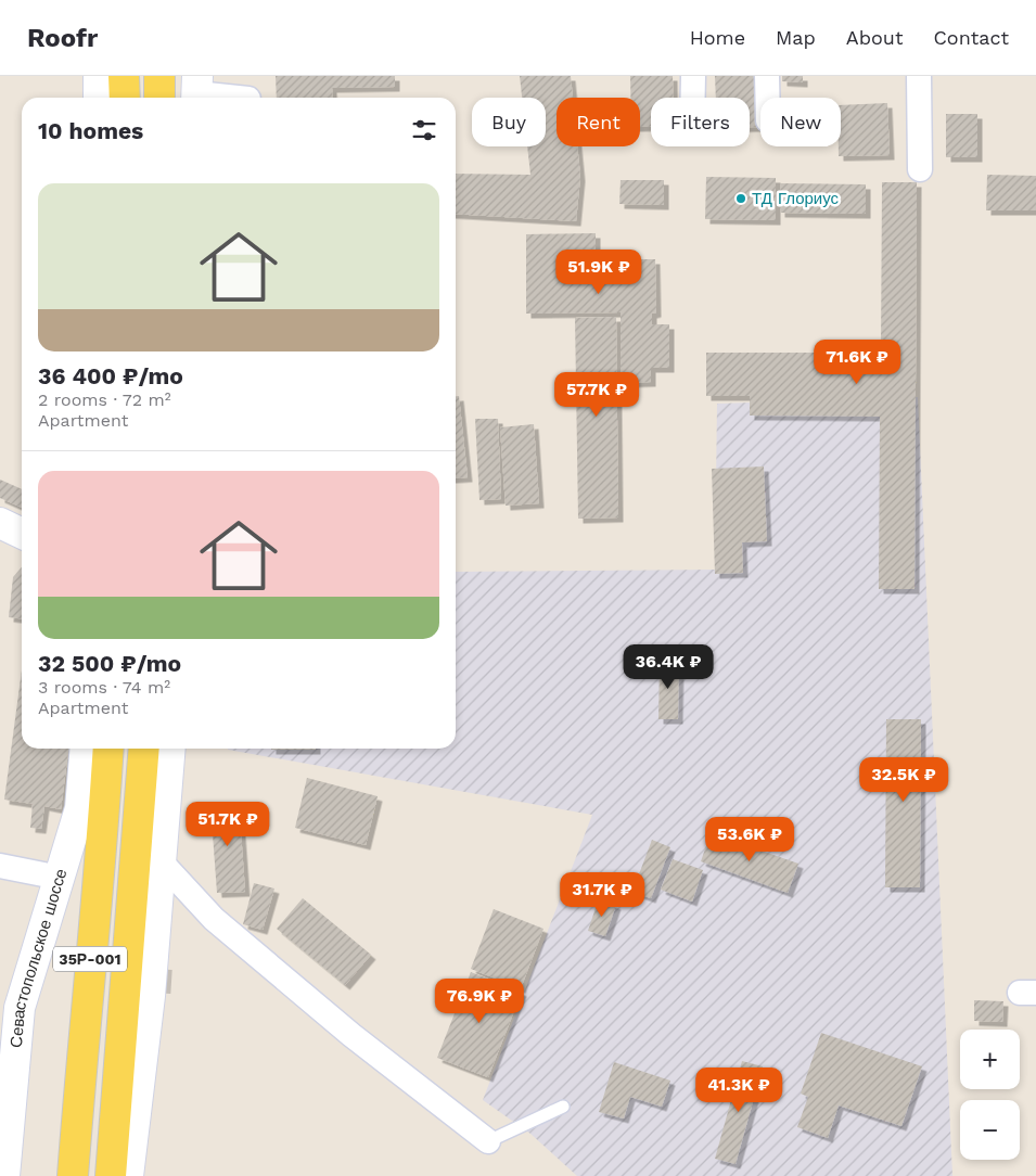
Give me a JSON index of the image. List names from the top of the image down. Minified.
{"streets":{"main road":["Севастопольское шоссе","35Р-001"]},"places":["ТД Глориус"],"page":{"header":"Roofr","nav":["Home","Map","About","Contact"],"chip":["Buy","Rent","Filters","New"],"heading":"10 homes","list":[{"name":"36 400 ₽/mo","note":"2 rooms · 72 m² · Apartment"},{"name":"32 500 ₽/mo","note":"3 rooms · 74 m² · Apartment"}],"price":["51.9K ₽","71.6K ₽","57.7K ₽","36.4K ₽","32.5K ₽","51.7K ₽","53.6K ₽","31.7K ₽","76.9K ₽","41.3K ₽"],"map_buttons":["+","−"]}}
